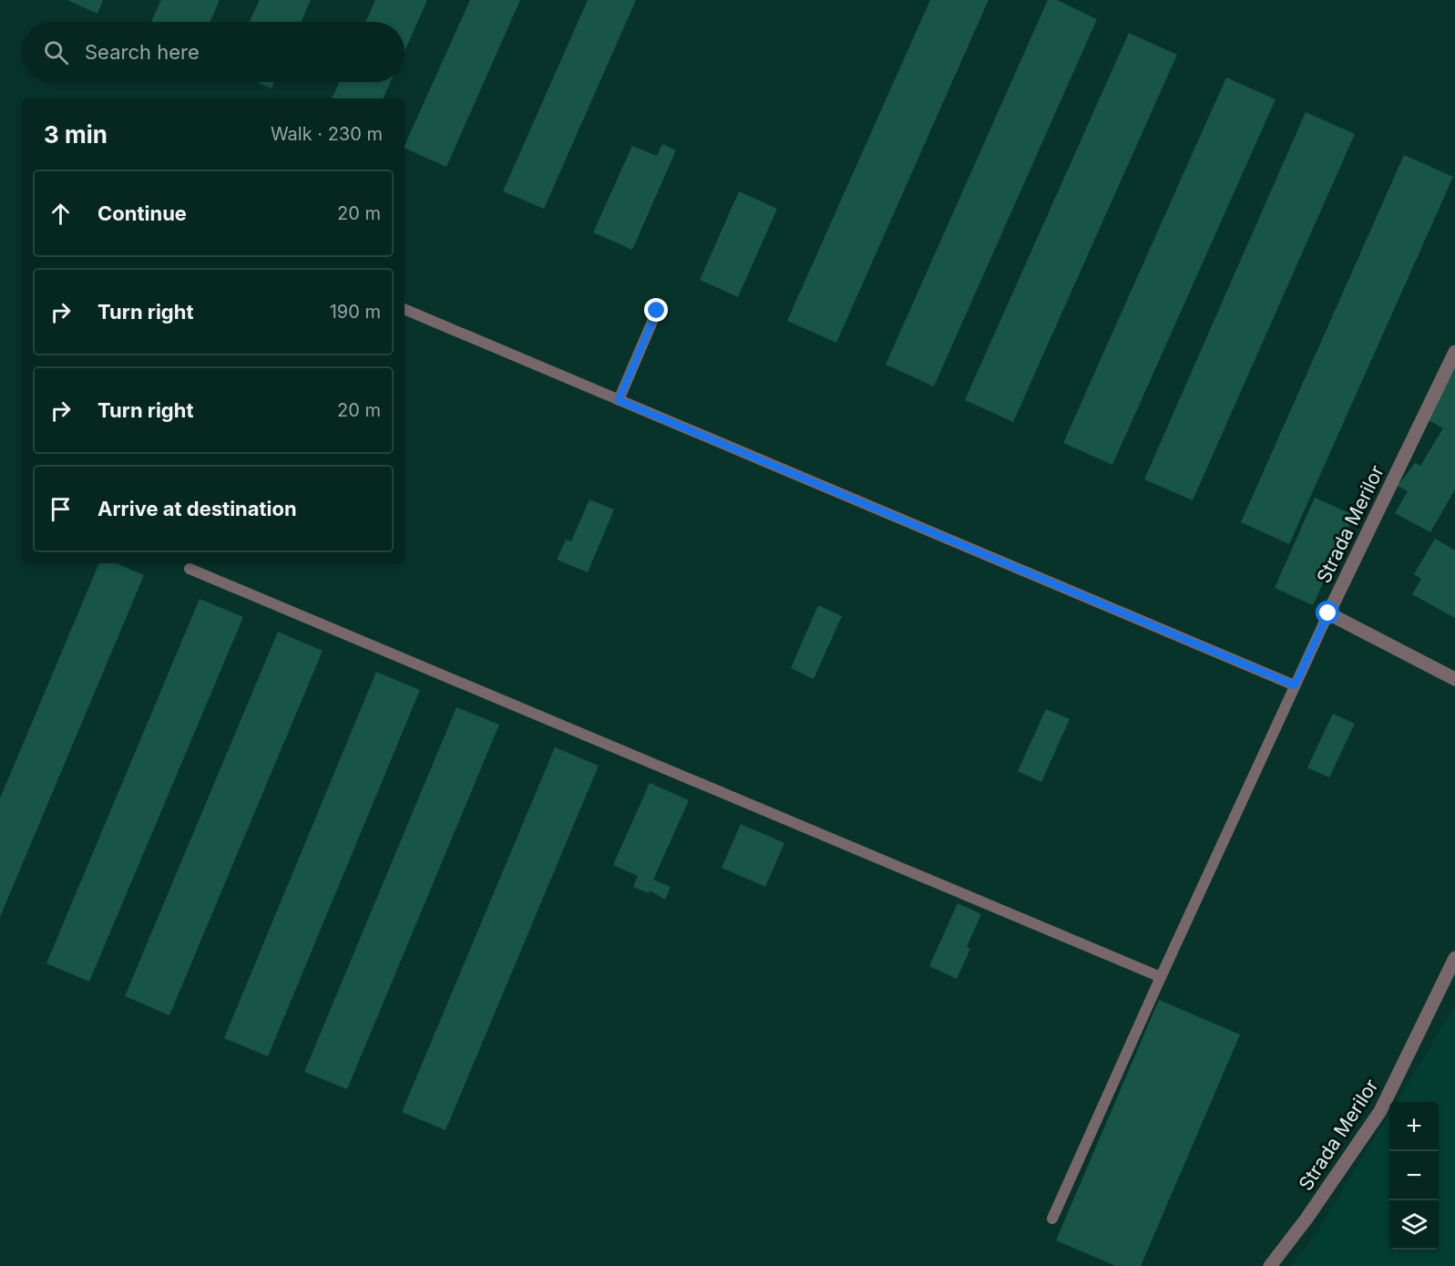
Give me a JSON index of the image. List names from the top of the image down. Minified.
{"streets":{"street":["Strada Merilor"]},"page":{"search":"Search here","heading":["3 min","Walk · 230 m"],"list":[["Continue","20 m"],["Turn right","190 m"],["Turn right","20 m"],"Arrive at destination"],"map_buttons":["+","−"]}}
